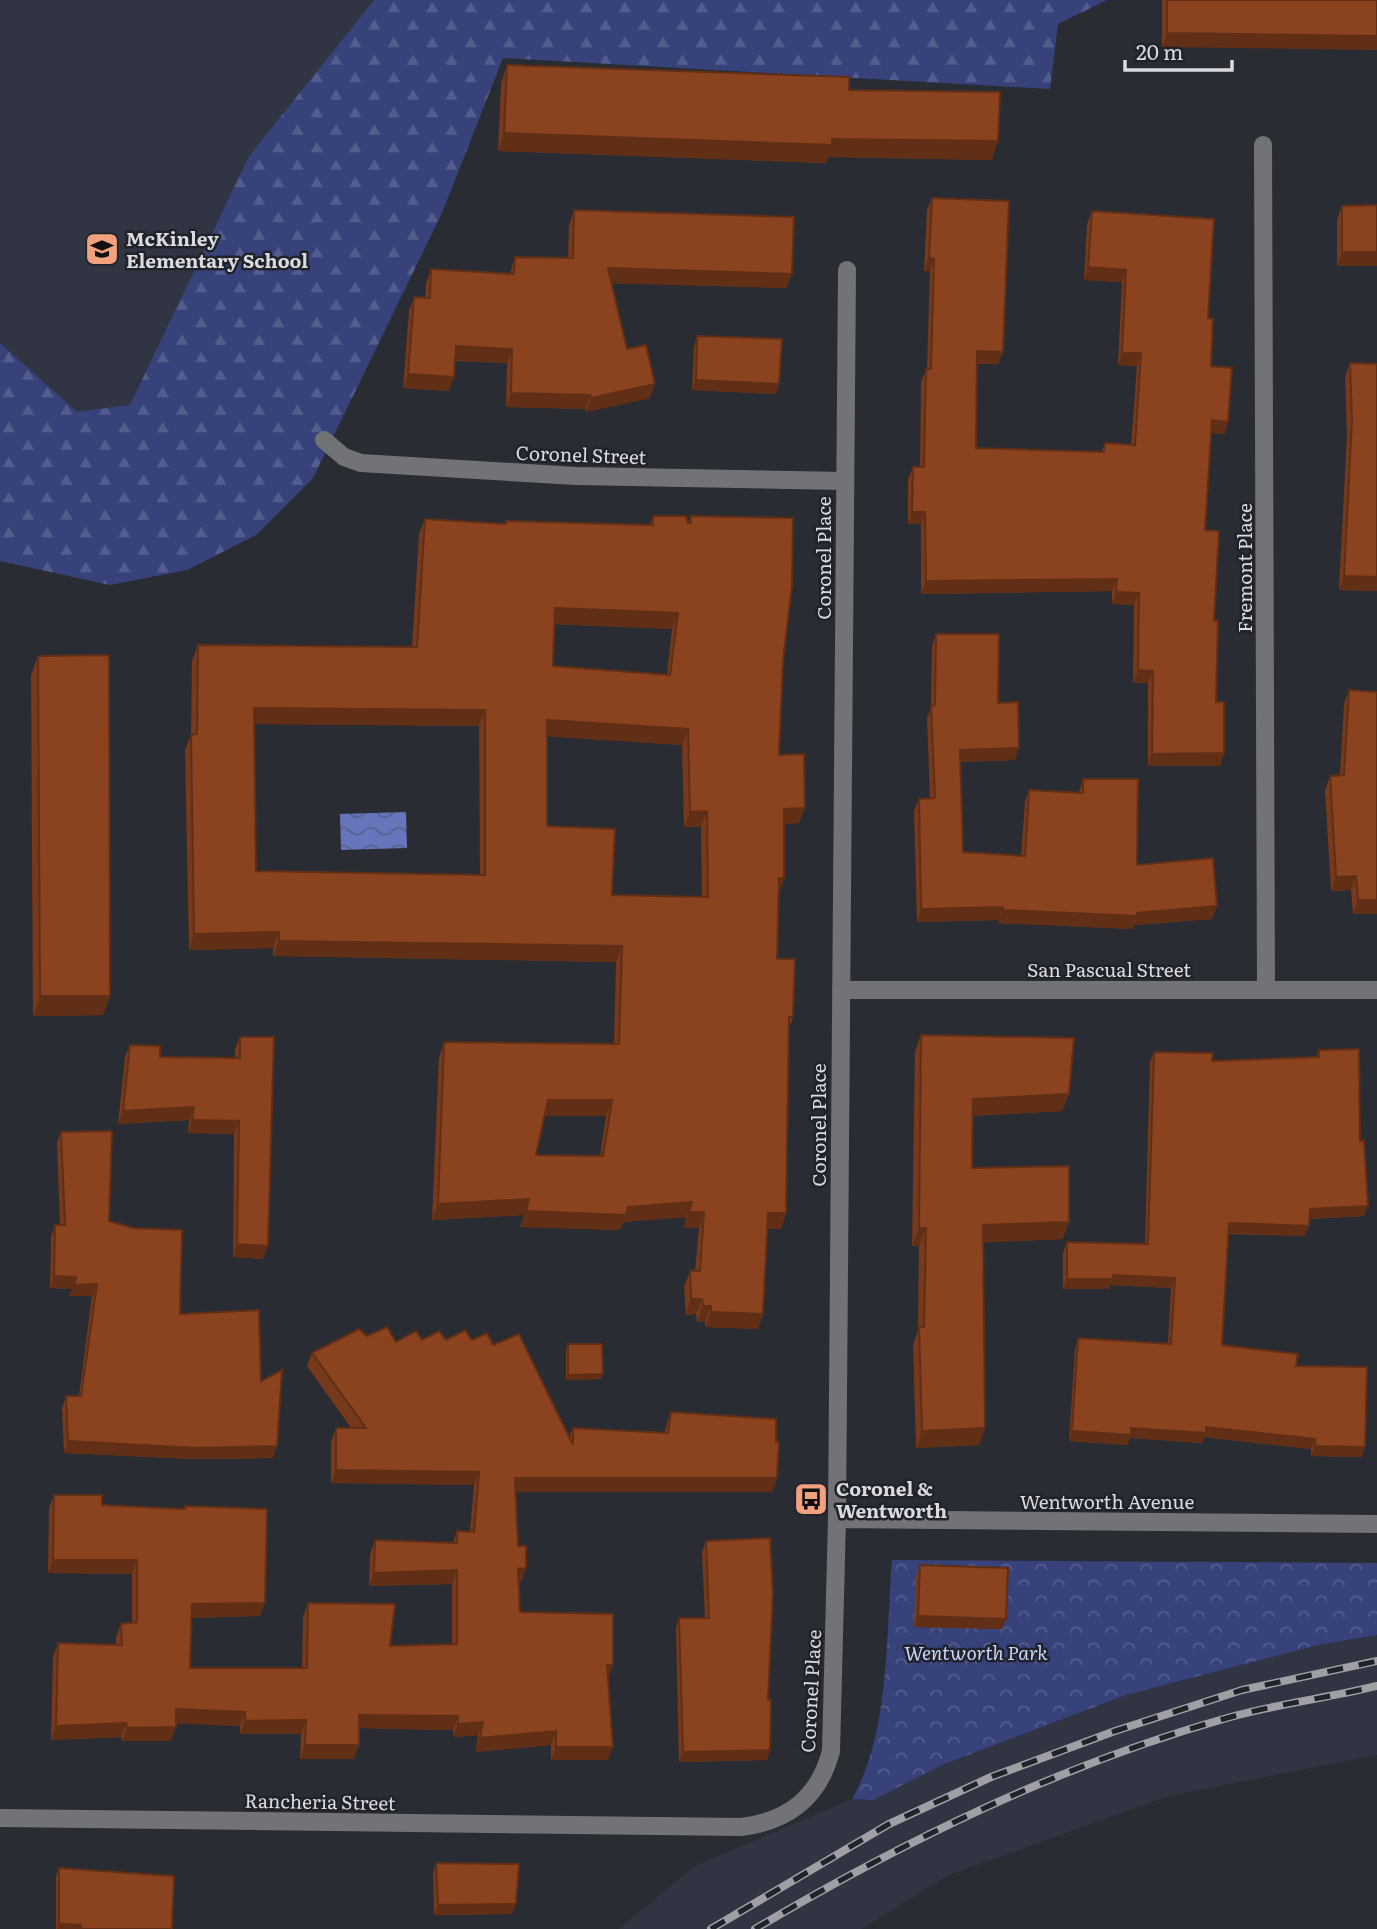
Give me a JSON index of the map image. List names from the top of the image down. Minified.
{"streets":{"street":["Coronel Street","Coronel Place","Fremont Place","San Pascual Street","Wentworth Avenue","Rancheria Street"]},"crossings":[["Coronel Street","Coronel Place"],["Coronel Place","San Pascual Street"],["Coronel Place","Wentworth Avenue"],["Coronel Place","Rancheria Street"],["Fremont Place","San Pascual Street"]],"parks":["Wentworth Park"],"places":{"school or university":["McKinley Elementary School"],"bus stop":["Coronel & Wentworth"]},"scale_bar":"20 m"}
